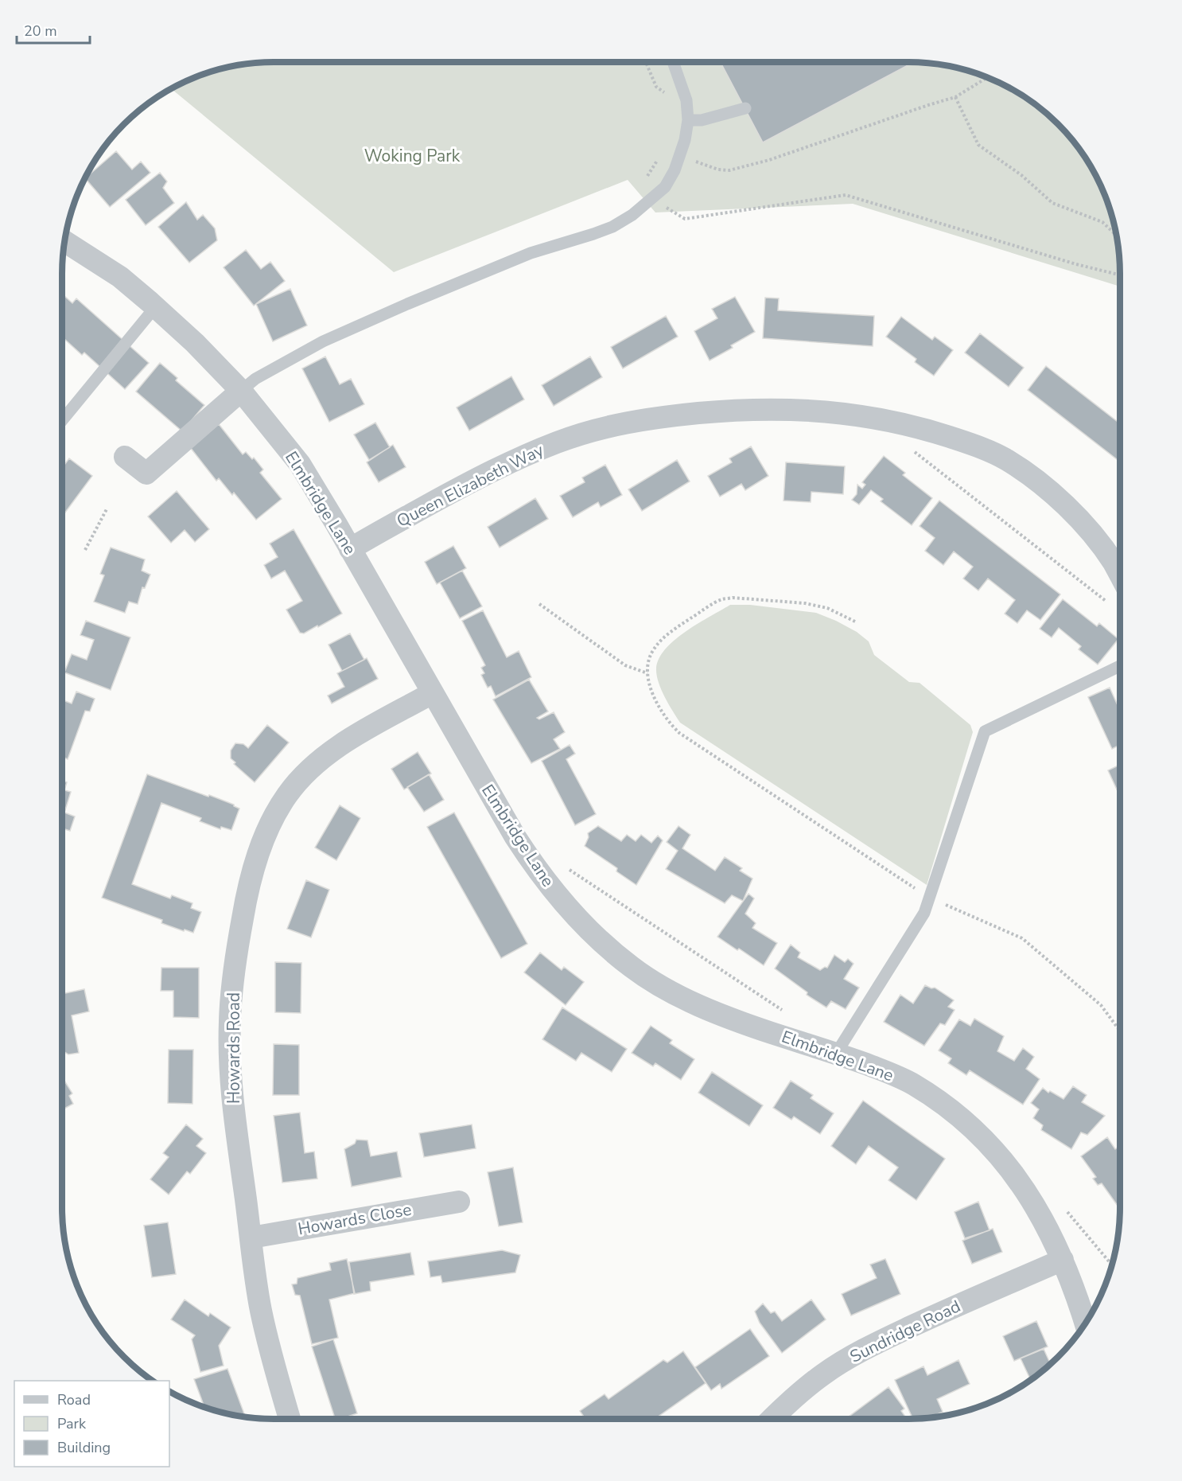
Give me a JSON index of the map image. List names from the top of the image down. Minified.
{"streets":{"street":["Queen Elizabeth Way","Elmbridge Lane","Howards Road","Howards Close","Sundridge Road"]},"crossings":[["Queen Elizabeth Way","Elmbridge Lane"],["Elmbridge Lane","Howards Road"],["Elmbridge Lane","Sundridge Road"],["Howards Road","Howards Close"]],"parks":["Woking Park"],"legend":["Road","Park","Building"],"scale_bar":"20 m"}
